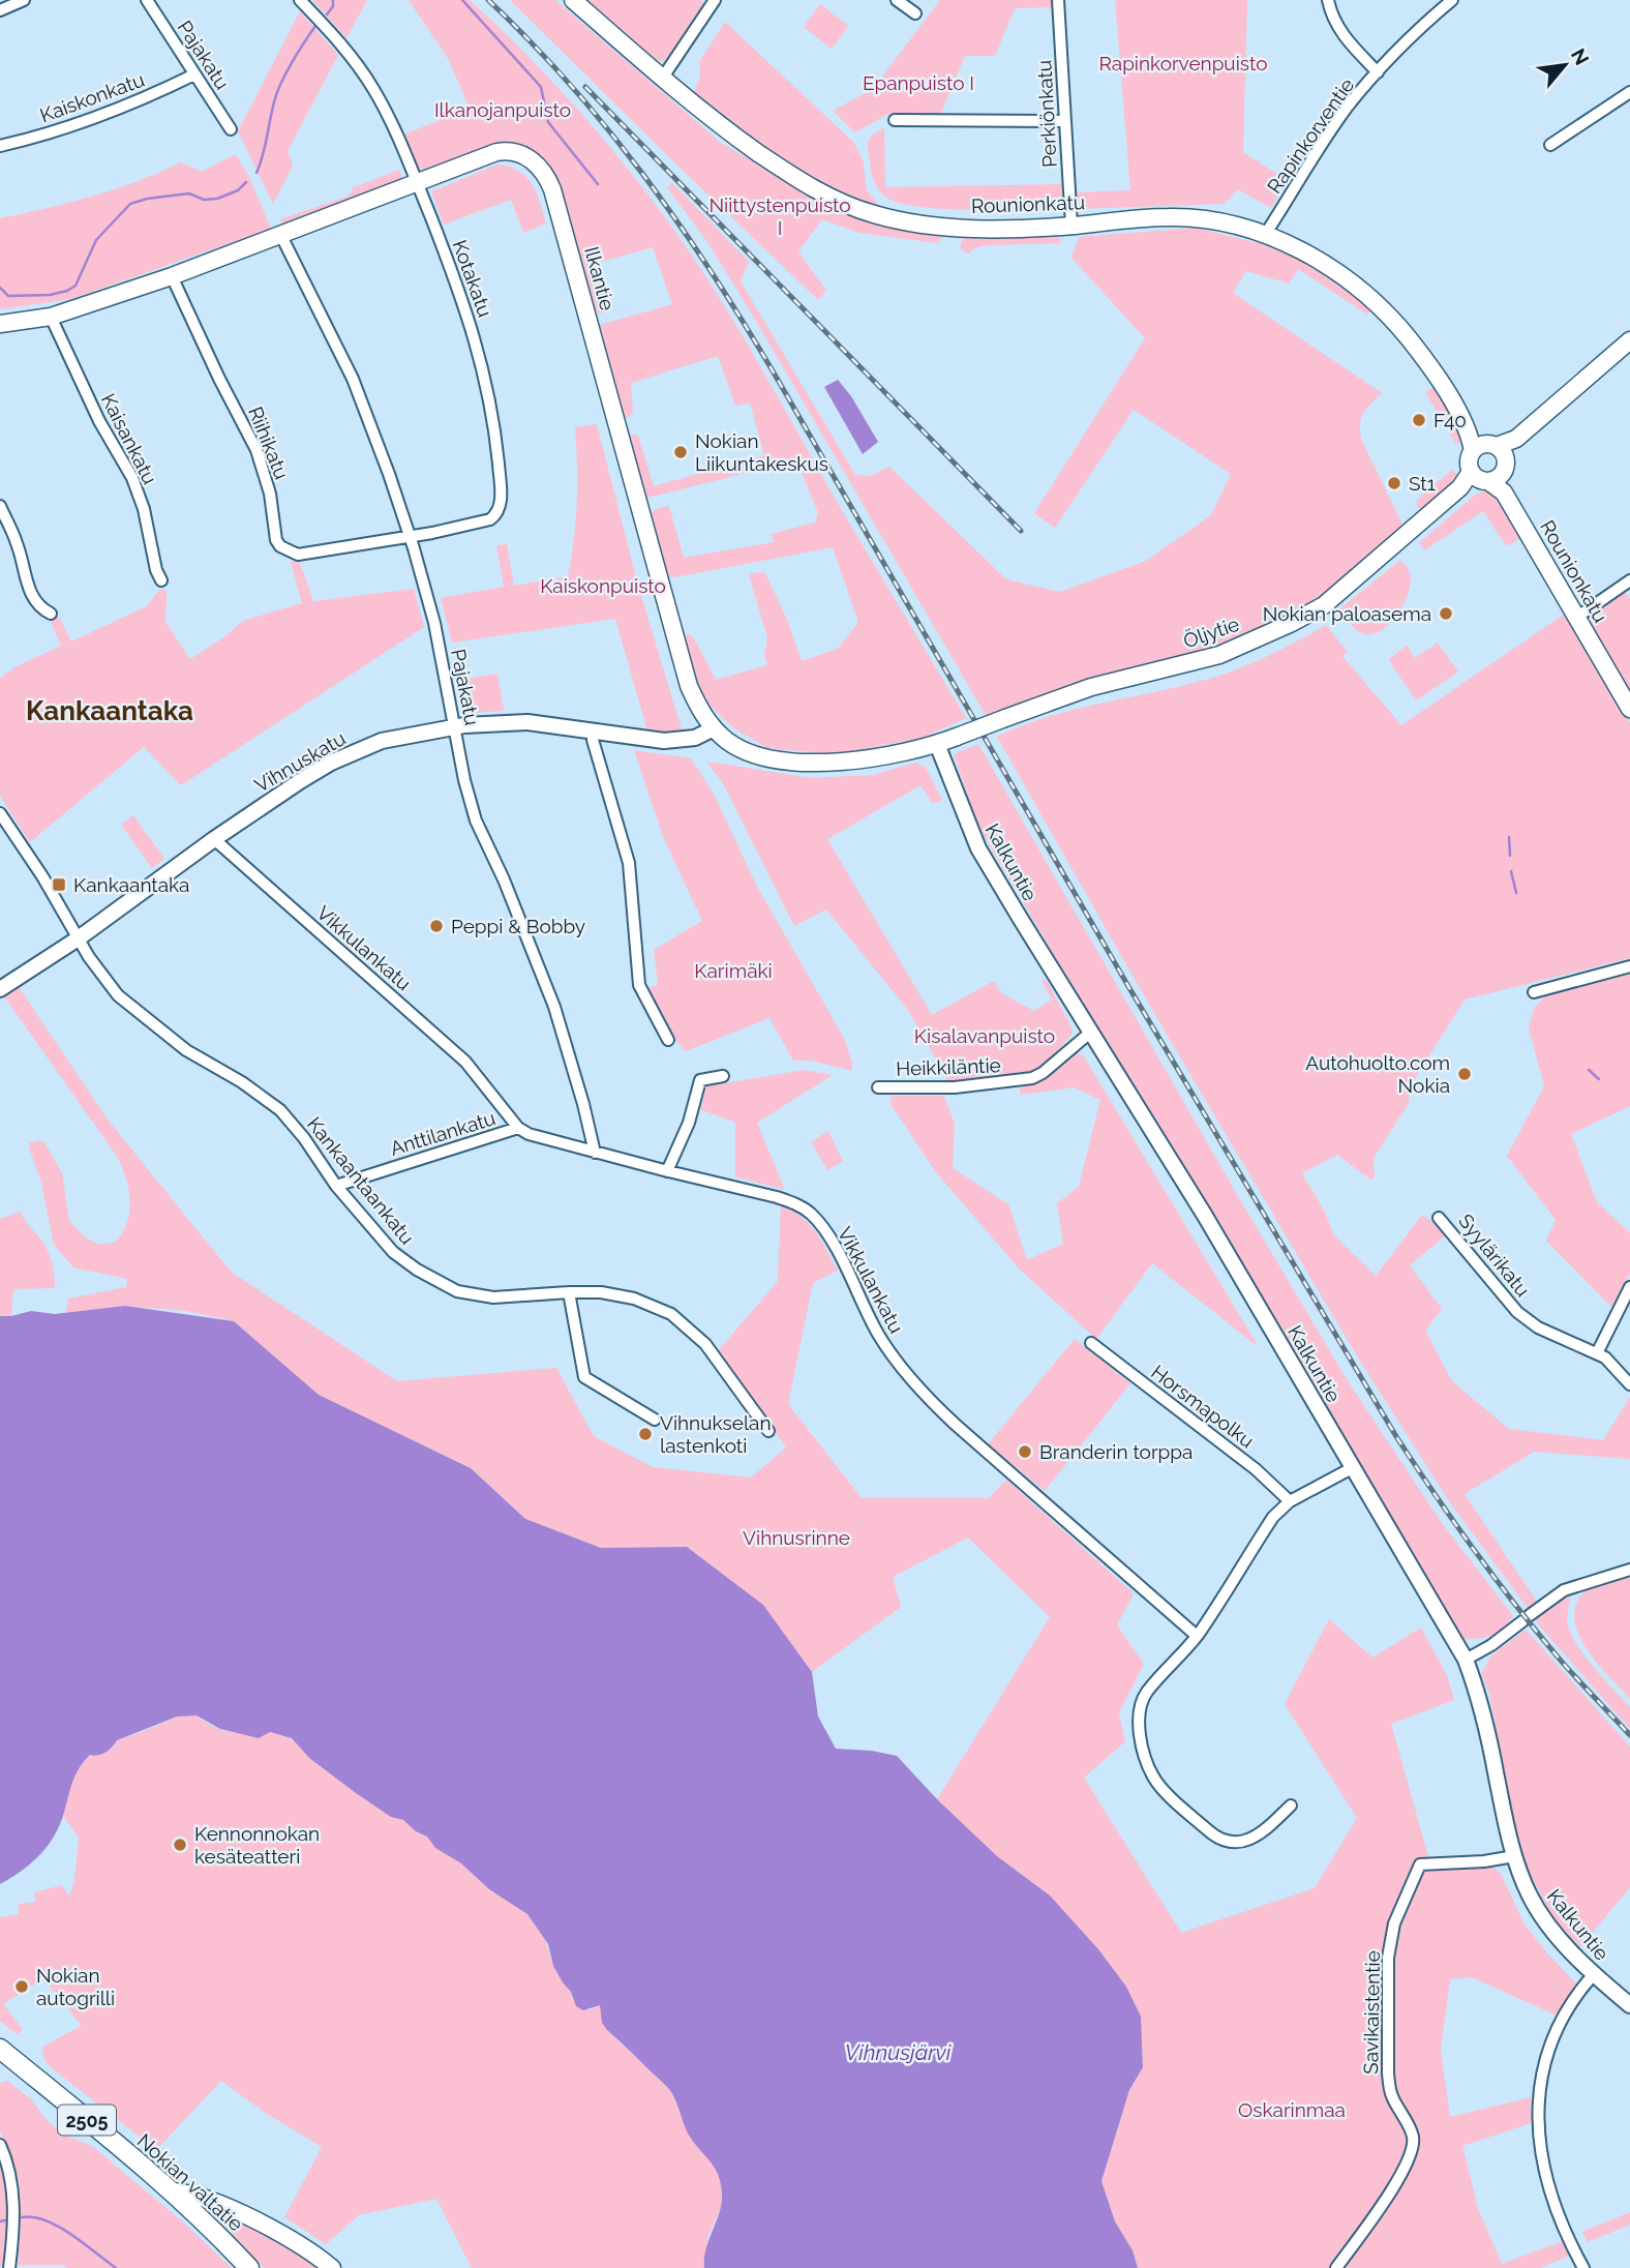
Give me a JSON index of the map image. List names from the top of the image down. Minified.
{"streets":{"main road":["Rounionkatu","Ilkantie","Öljytie","2505","Nokian valtatie"],"street":["Pajakatu","Kaiskonkatu","Perkiönkatu","Rapinkorventie","Kotakatu","Kaisankatu","Riihikatu","Vihnuskatu","Kalkuntie","Vikkulankatu","Heikkiläntie","Anttilankatu","Kankaantaankatu","Syylärikatu","Horsmapolku","Savikaistentie"]},"crossings":[["Pajakatu","Kaiskonkatu"],["Pajakatu","Kotakatu"],["Pajakatu","Ilkantie"],["Pajakatu","Riihikatu"],["Pajakatu","Vihnuskatu"],["Pajakatu","Vikkulankatu"],["Perkiönkatu","Rounionkatu"],["Rapinkorventie","Rounionkatu"],["Rounionkatu","Öljytie"],["Kotakatu","Ilkantie"],["Kotakatu","Riihikatu"],["Ilkantie","Kaisankatu"],["Ilkantie","Riihikatu"],["Ilkantie","Öljytie"],["Ilkantie","Vihnuskatu"],["Ilkantie","Kalkuntie"],["Öljytie","Kalkuntie"],["Vihnuskatu","Vikkulankatu"],["Vihnuskatu","Kankaantaankatu"],["Kalkuntie","Heikkiläntie"],["Kalkuntie","Savikaistentie"],["Vikkulankatu","Anttilankatu"],["Anttilankatu","Kankaantaankatu"]],"districts":["Kankaantaka"],"water":["Vihnusjärvi"],"parks":["Rapinkorvenpuisto","Epanpuisto I","Ilkanojanpuisto","Niittystenpuisto I","Kaiskonpuisto","Karimäki","Kisalavanpuisto","Vihnusrinne","Oskarinmaa"],"places":{"other":["F40","Nokian Liikuntakeskus","St1","Nokian paloasema","Peppi & Bobby","Autohuolto.com Nokia","Vihnukselan lastenkoti","Branderin torppa","Kennonnokan kesäteatteri","Nokian autogrilli"],"transit":["Kankaantaka"]},"north":"top right"}
